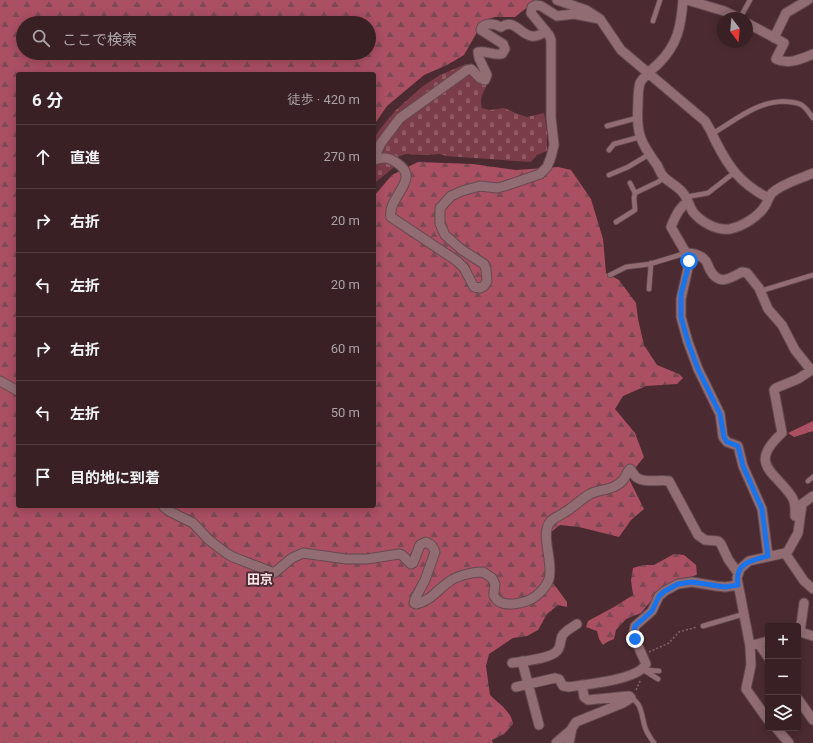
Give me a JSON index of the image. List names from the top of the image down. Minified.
{"districts":["田京"],"north":"bottom","page":{"search":"ここで検索","heading":["6 分","徒歩 · 420 m"],"list":[["直進","270 m"],["右折","20 m"],["左折","20 m"],["右折","60 m"],["左折","50 m"],"目的地に到着"],"map_buttons":["+","−"]}}
